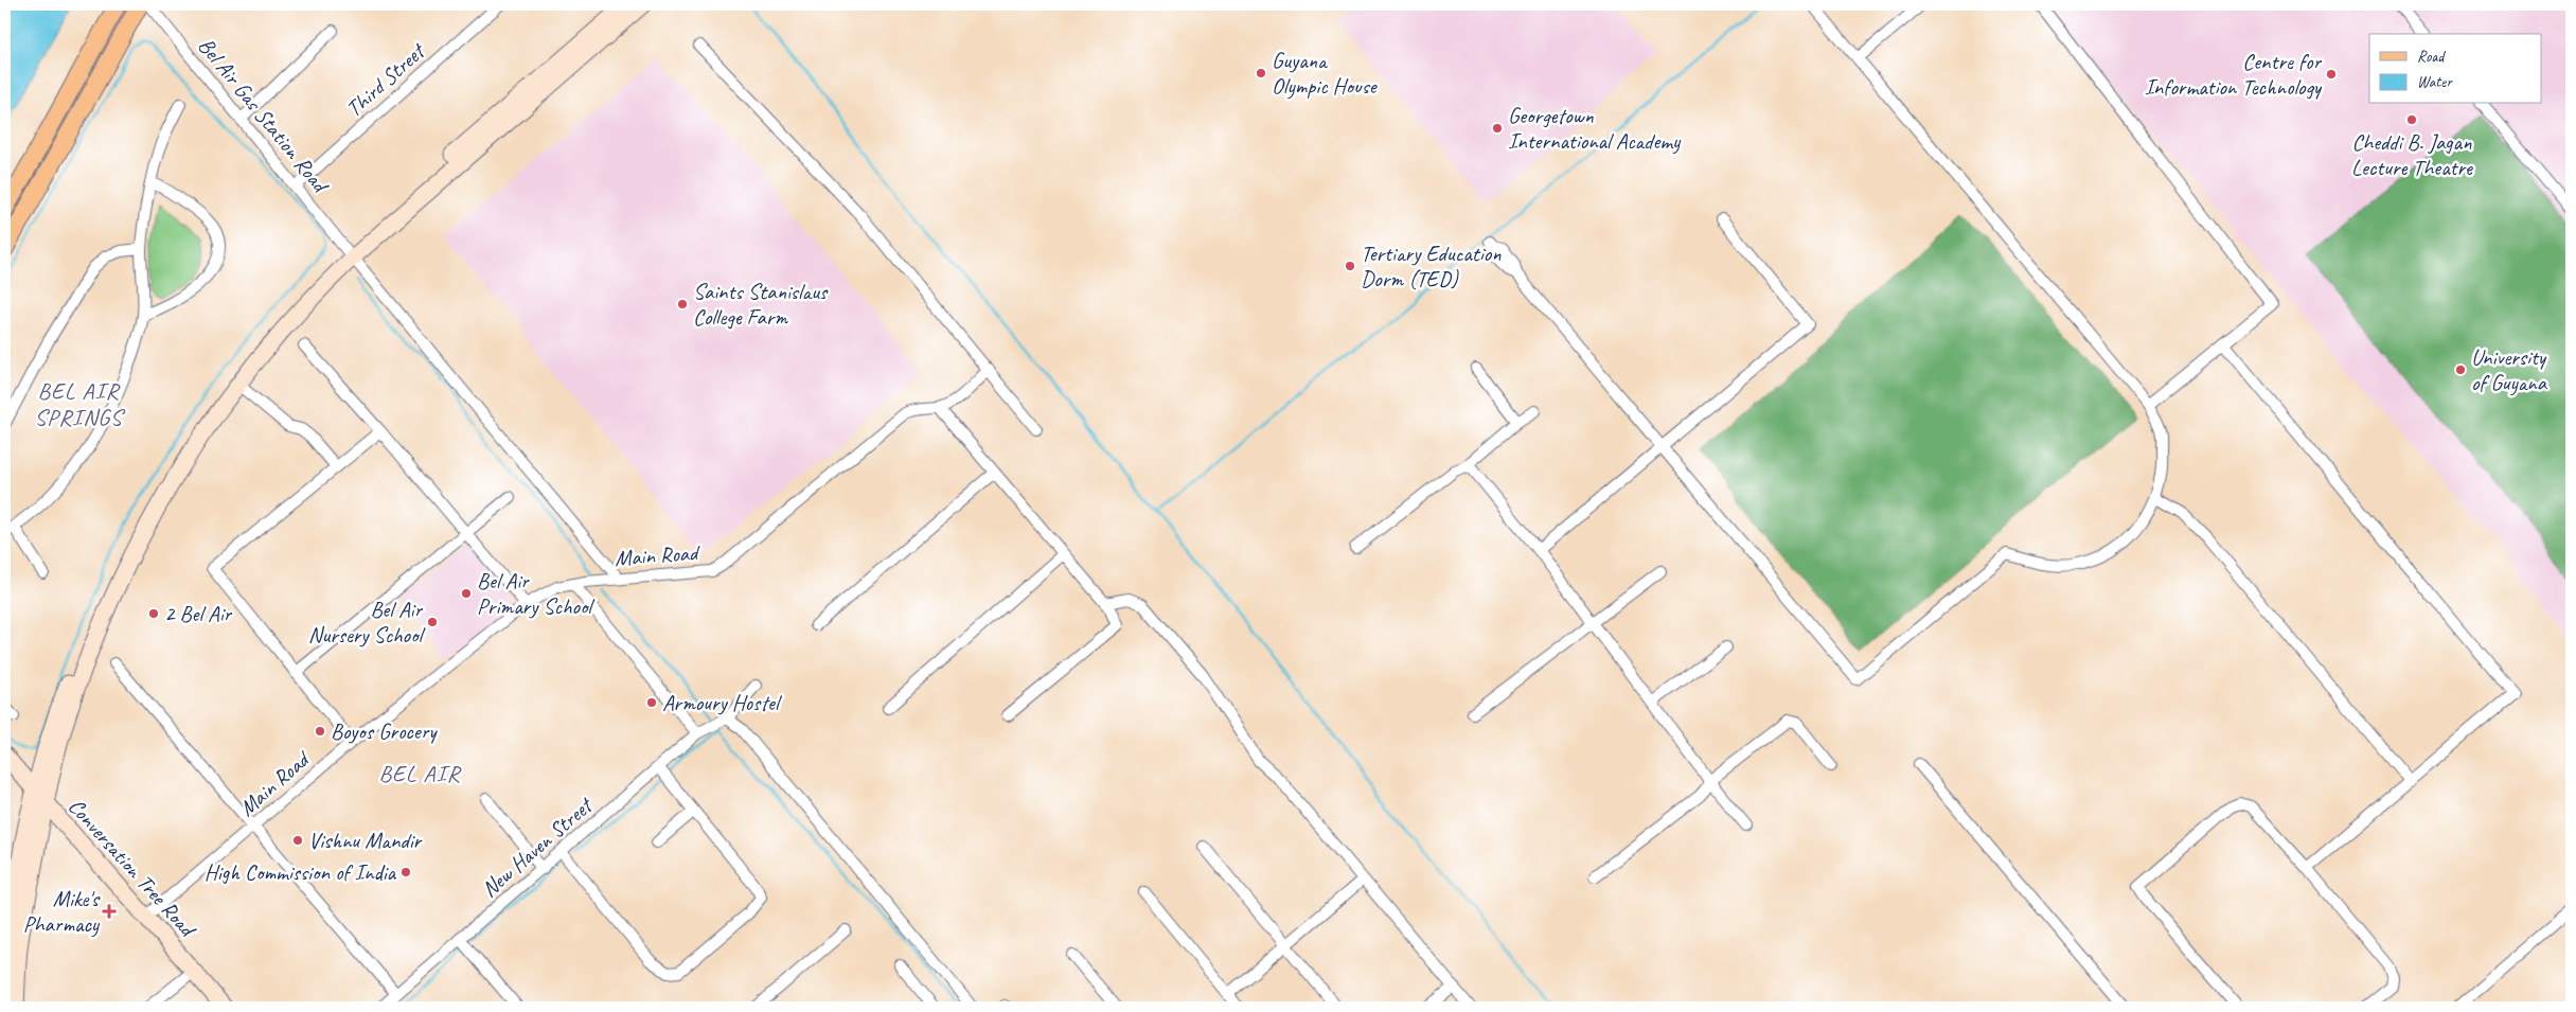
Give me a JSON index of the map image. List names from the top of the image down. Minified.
{"streets":{"main road":["Conversation Tree Road"],"street":["Third Street","Bel Air Gas Station Road","Main Road","New Haven Street"]},"crossings":[["Third Street","Bel Air Gas Station Road"],["Bel Air Gas Station Road","Main Road"],["Main Road","Conversation Tree Road"]],"districts":["BEL AIR SPRINGS","BEL AIR"],"places":{"other":["Guyana Olympic House","Centre for Information Technology","Cheddi B. Jagan Lecture Theatre","Georgetown International Academy","Tertiary Education Dorm (TED)","Saints Stanislaus College Farm","University of Guyana","Bel Air Primary School","2 Bel Air","Bel Air Nursery School","Armoury Hostel","Boyos Grocery","Vishnu Mandir","High Commission of India"],"health":["Mike's Pharmacy"]},"legend":["Road","Water"]}
